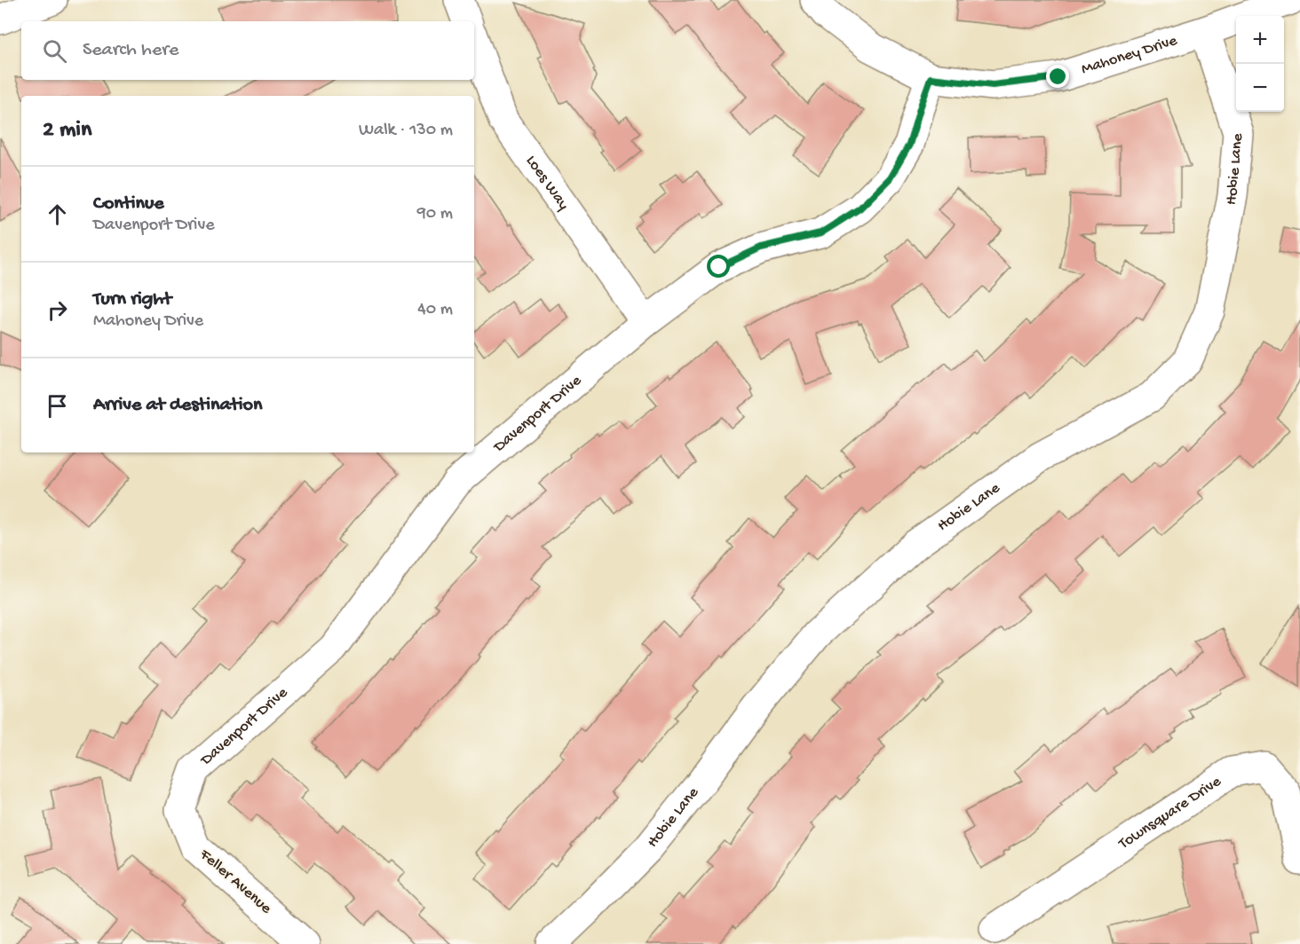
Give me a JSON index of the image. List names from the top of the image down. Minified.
{"streets":{"street":["Mahoney Drive","Hobie Lane","Loes Way","Davenport Drive","Townsquare Drive","Feller Avenue"]},"crossings":[["Mahoney Drive","Hobie Lane"],["Mahoney Drive","Davenport Drive"],["Loes Way","Davenport Drive"],["Davenport Drive","Feller Avenue"]],"page":{"map_buttons":["+","−"],"search":"Search here","heading":["2 min","Walk · 130 m"],"list":[["Continue","Davenport Drive","90 m"],["Turn right","Mahoney Drive","40 m"],"Arrive at destination"]}}
